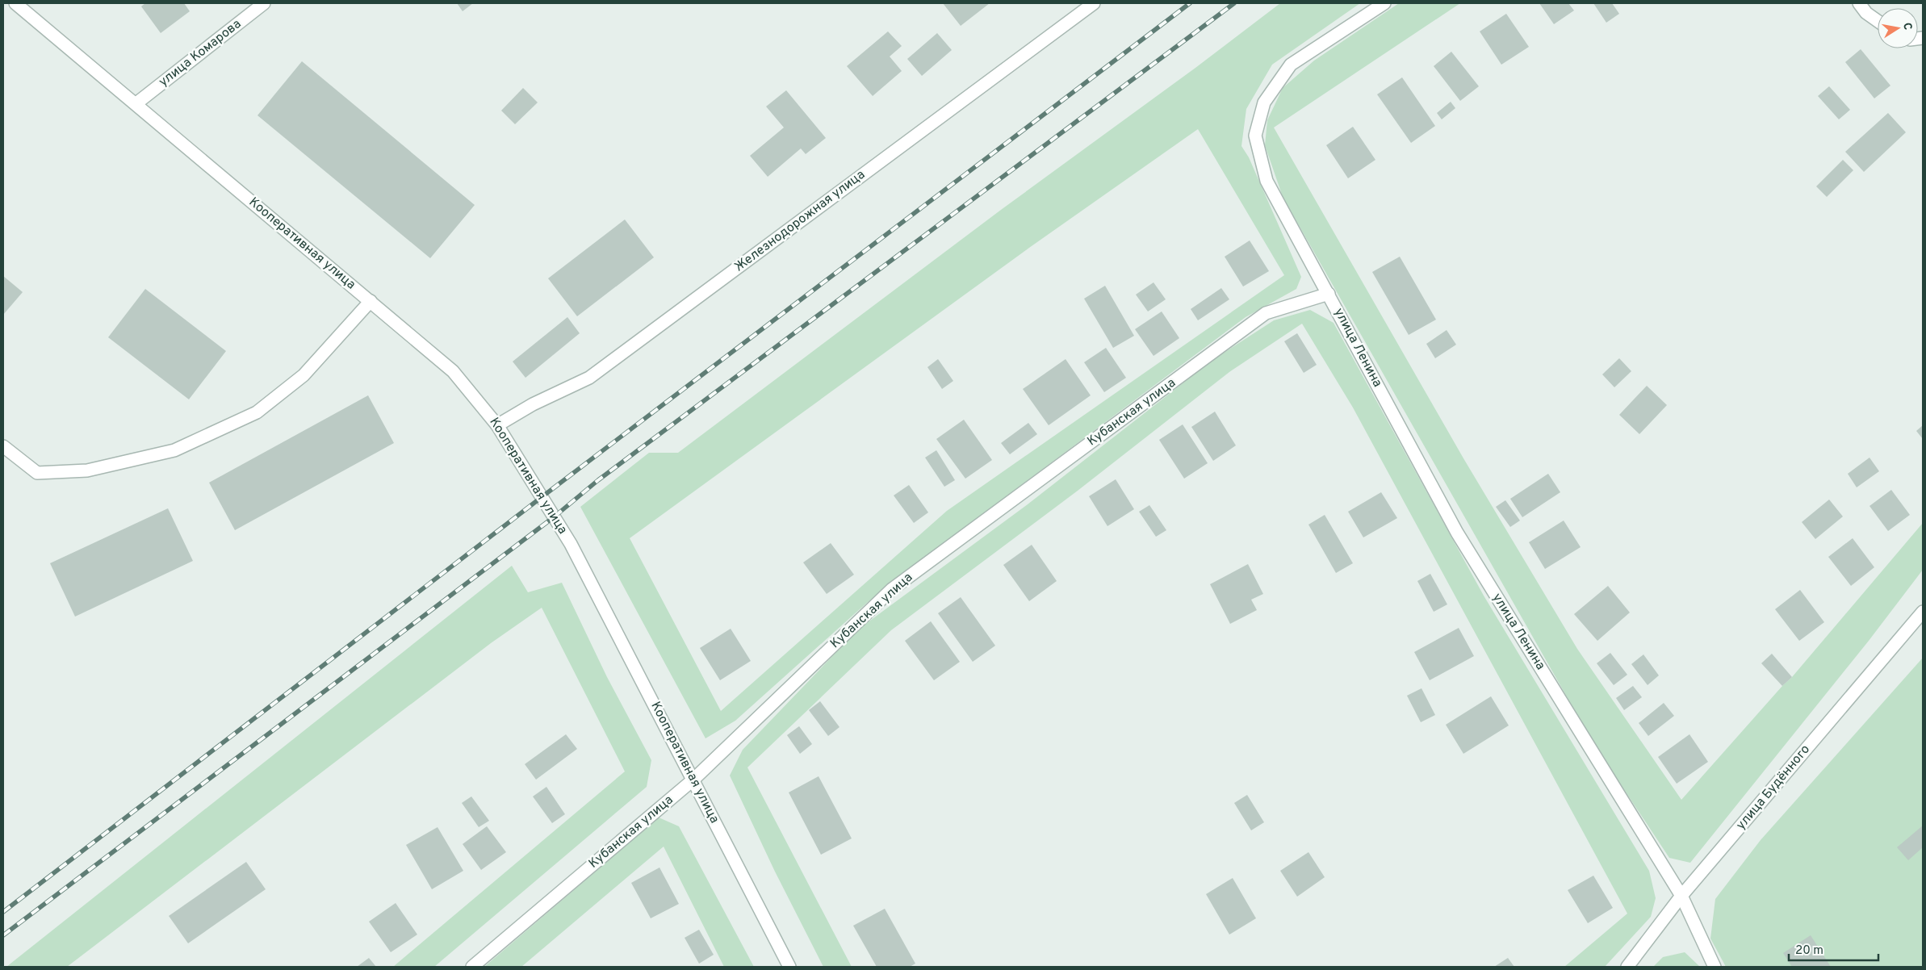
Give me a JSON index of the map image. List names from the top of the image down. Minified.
{"streets":{"street":["улица Комарова","Железнодорожная улица","Кооперативная улица","улица Ленина","Кубанская улица","улица Будённого"]},"crossings":[["улица Комарова","Кооперативная улица"],["Железнодорожная улица","Кооперативная улица"],["Кооперативная улица","Кубанская улица"],["улица Ленина","Кубанская улица"],["улица Ленина","улица Будённого"]],"scale_bar":"20 m","north":"right"}
